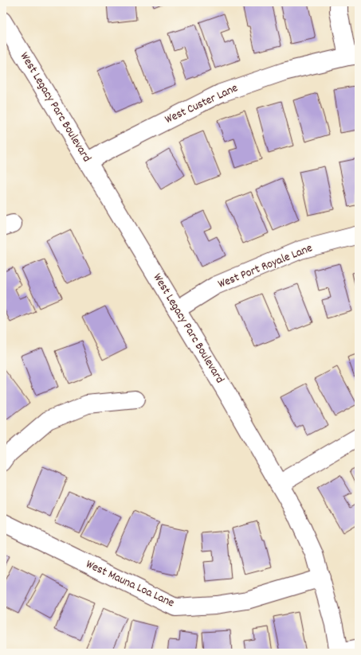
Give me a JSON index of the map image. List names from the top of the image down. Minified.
{"streets":{"street":["West Custer Lane","West Legacy Parc Boulevard","West Port Royale Lane","West Mauna Loa Lane"]},"crossings":[["West Custer Lane","West Legacy Parc Boulevard"],["West Legacy Parc Boulevard","West Port Royale Lane"],["West Legacy Parc Boulevard","West Mauna Loa Lane"]]}
